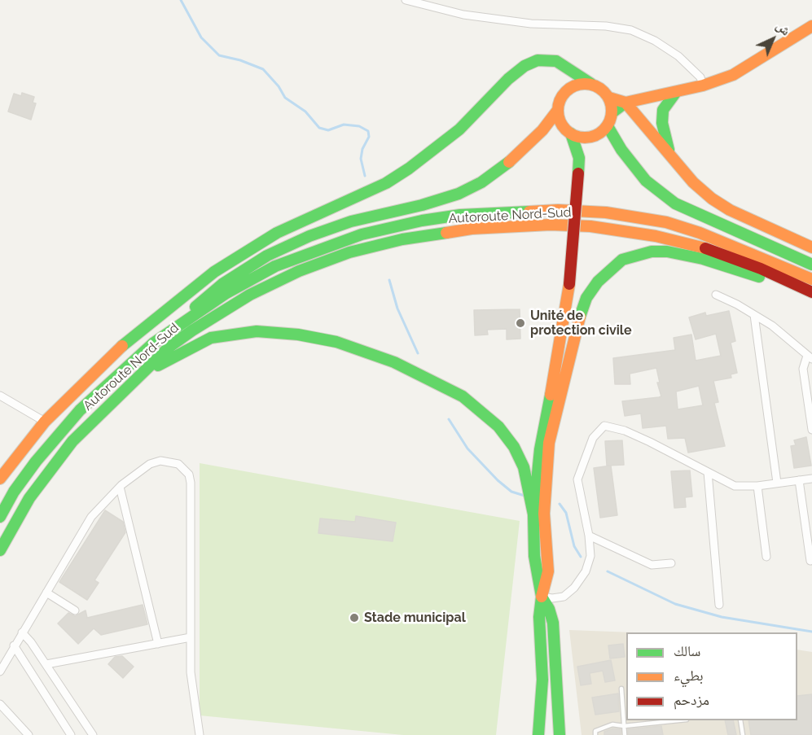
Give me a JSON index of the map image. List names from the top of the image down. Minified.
{"streets":{"main road":["Autoroute Nord-Sud"]},"places":["Unité de protection civile","Stade municipal"],"legend":["سالك","بطيء","مزدحم"],"north":"top right"}
